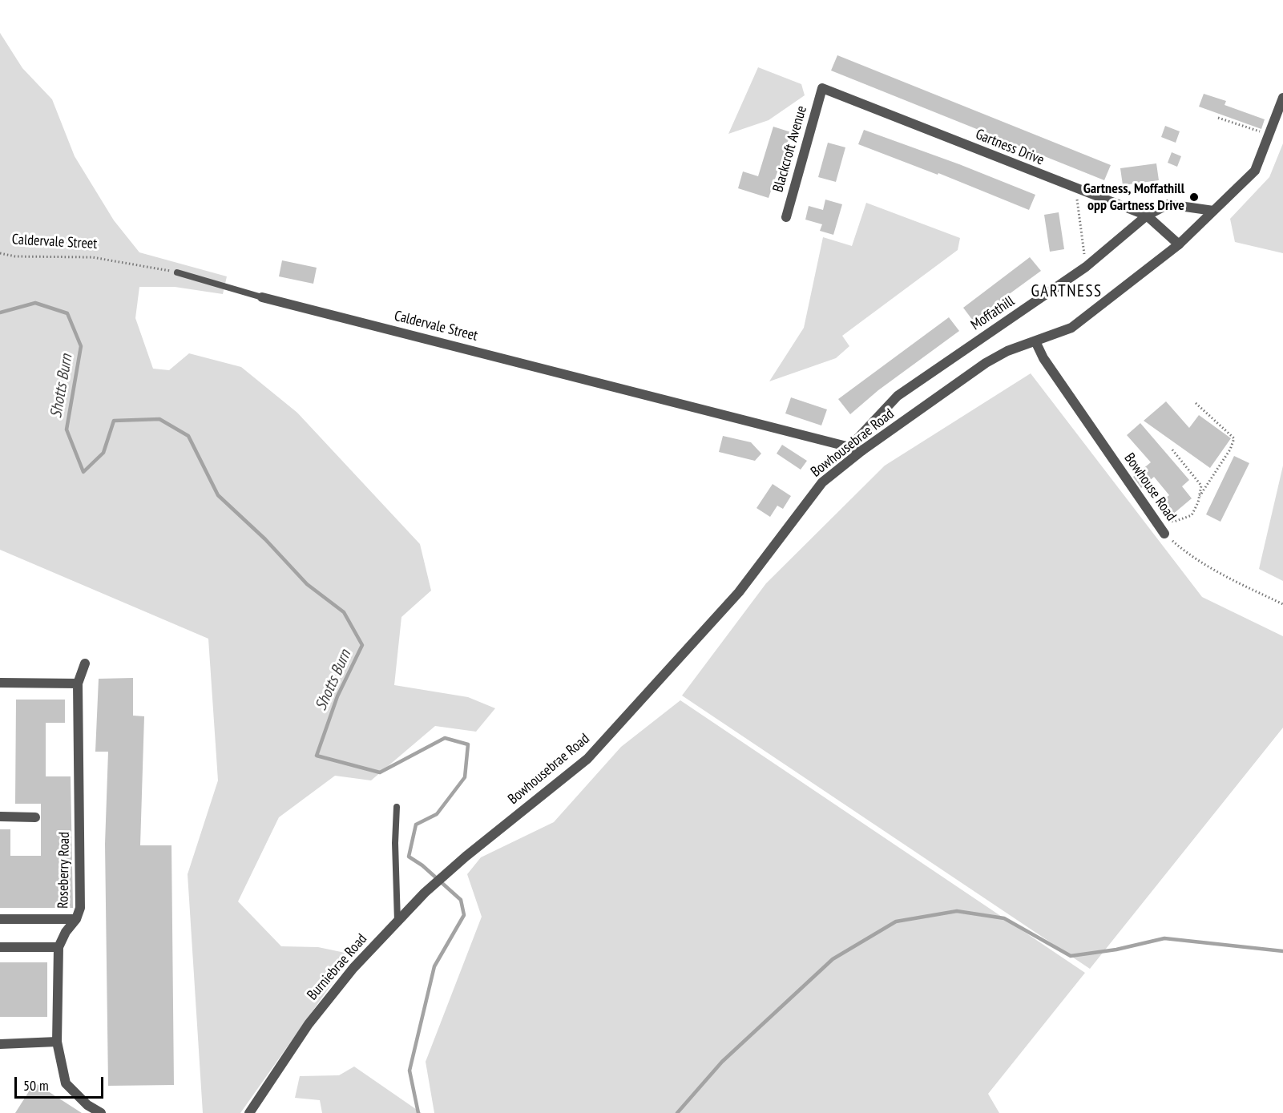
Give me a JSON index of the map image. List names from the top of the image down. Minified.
{"streets":{"street":["Gartness Drive","Blackcroft Avenue","Caldervale Street","Moffathill","Bowhousebrae Road","Bowhouse Road","Roseberry Road","Burniebrae Road"]},"crossings":[["Gartness Drive","Blackcroft Avenue"],["Gartness Drive","Moffathill"],["Gartness Drive","Bowhousebrae Road"],["Caldervale Street","Moffathill"],["Caldervale Street","Bowhousebrae Road"],["Moffathill","Bowhousebrae Road"],["Bowhousebrae Road","Bowhouse Road"],["Bowhousebrae Road","Burniebrae Road"]],"districts":["GARTNESS"],"water":["Shotts Burn"],"places":["Gartness, Moffathill opp Gartness Drive"],"scale_bar":"50 m"}
